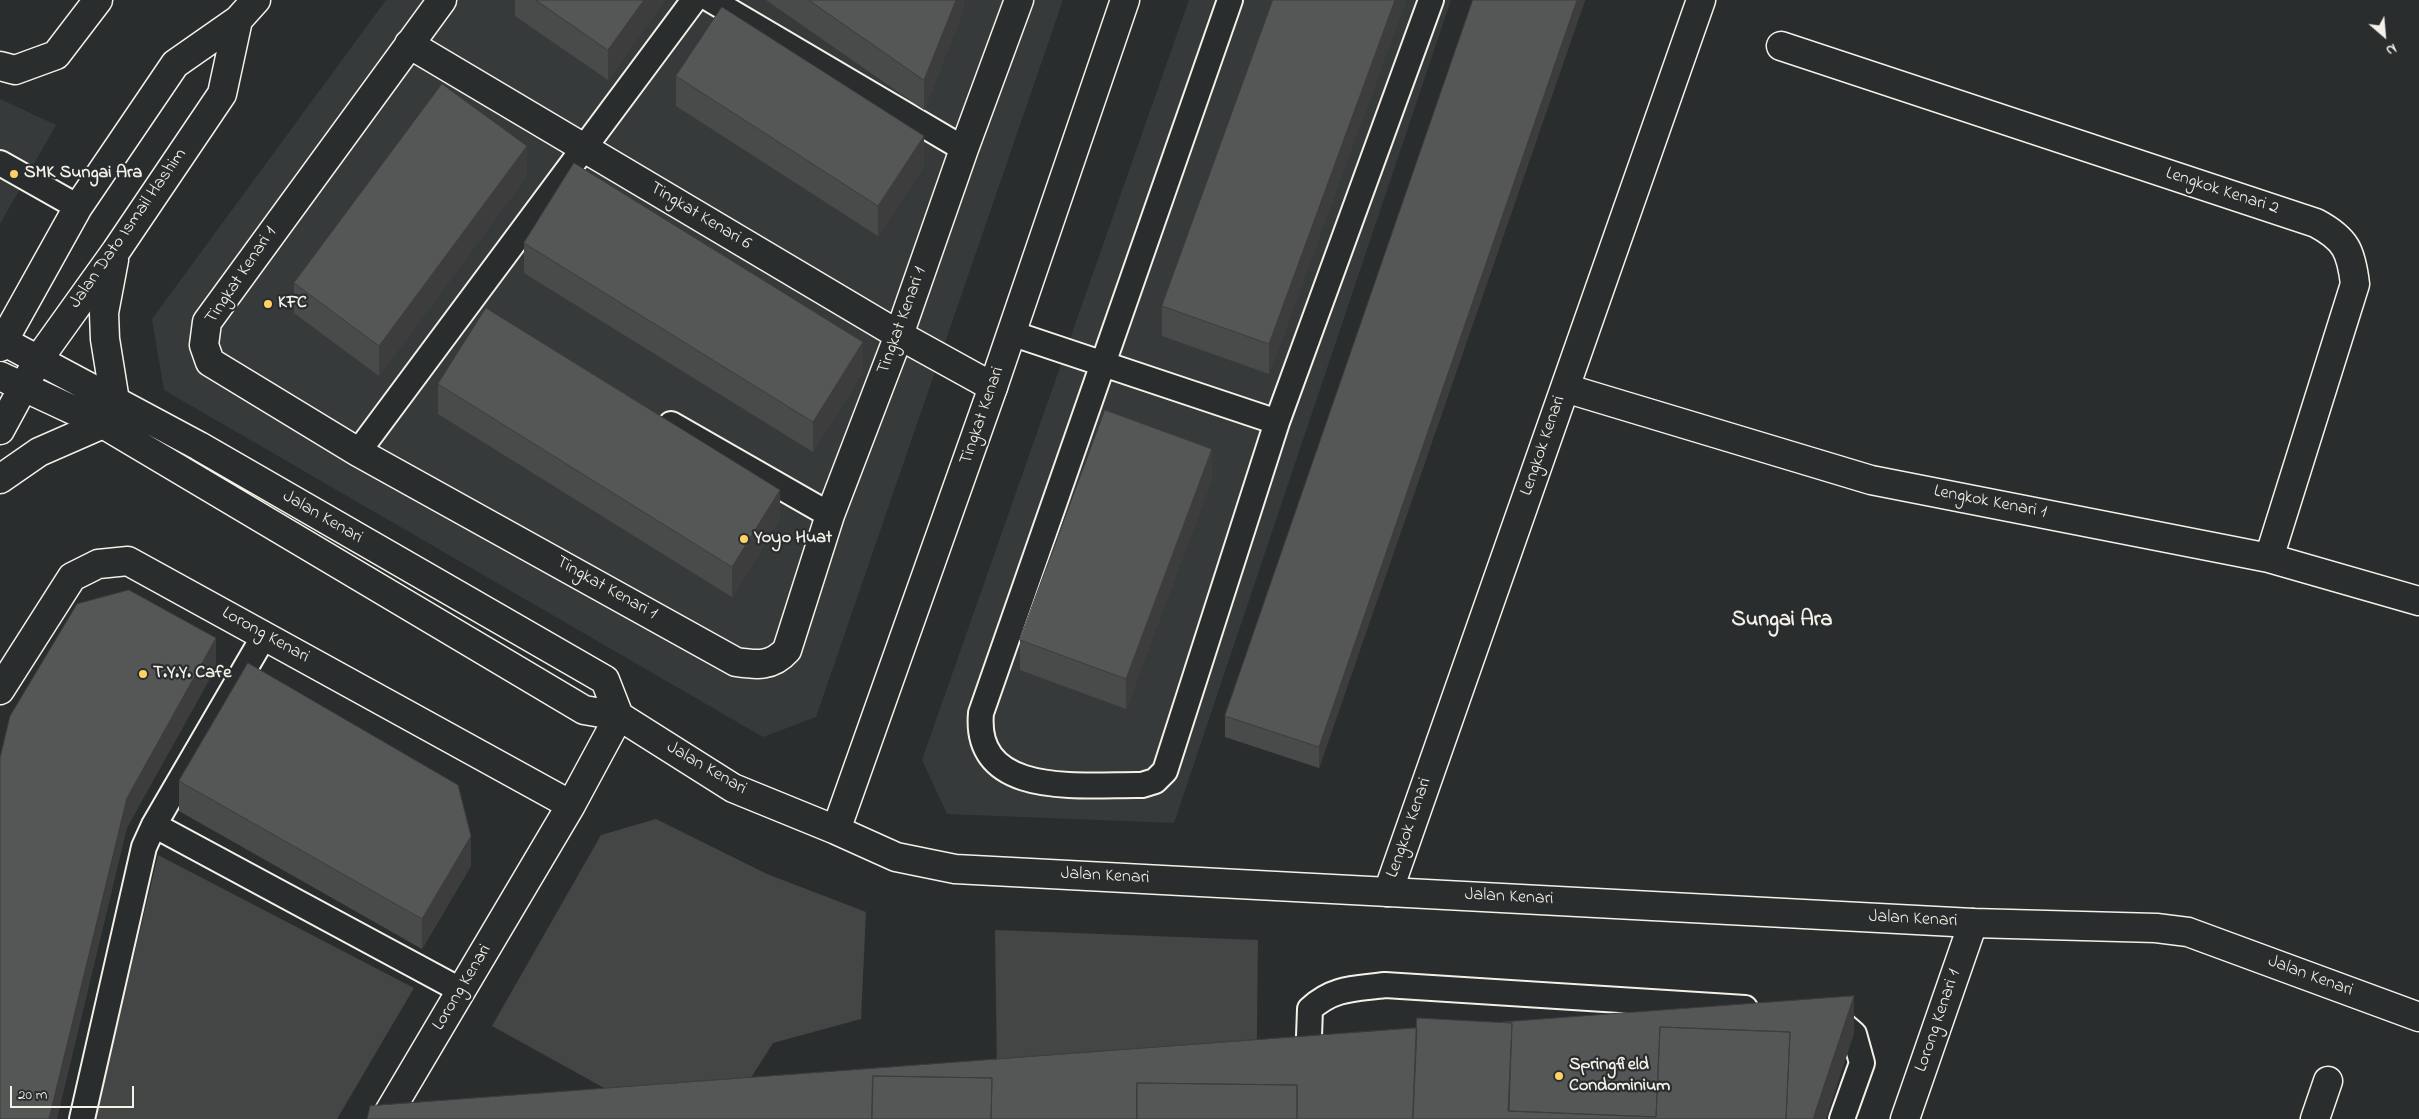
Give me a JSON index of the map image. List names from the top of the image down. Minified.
{"streets":{"street":["Lengkok Kenari 2","Tingkat Kenari 6","Jalan Dato Ismail Hashim","Tingkat Kenari 1","Tingkat Kenari","Lengkok Kenari","Lengkok Kenari 1","Jalan Kenari","Lorong Kenari","Lorong Kenari 1"]},"crossings":[["Lengkok Kenari 2","Lengkok Kenari 1"],["Tingkat Kenari 6","Tingkat Kenari 1"],["Tingkat Kenari 6","Tingkat Kenari"],["Jalan Dato Ismail Hashim","Jalan Kenari"],["Tingkat Kenari","Jalan Kenari"],["Lengkok Kenari","Lengkok Kenari 1"],["Lengkok Kenari","Jalan Kenari"],["Jalan Kenari","Lorong Kenari"],["Jalan Kenari","Lorong Kenari 1"]],"districts":["Sungai Ara"],"places":["SMK Sungai Ara","KFC","Yoyo Huat","T.Y.Y. Cafe","Springfield Condominium"],"scale_bar":"20 m","north":"bottom right"}
